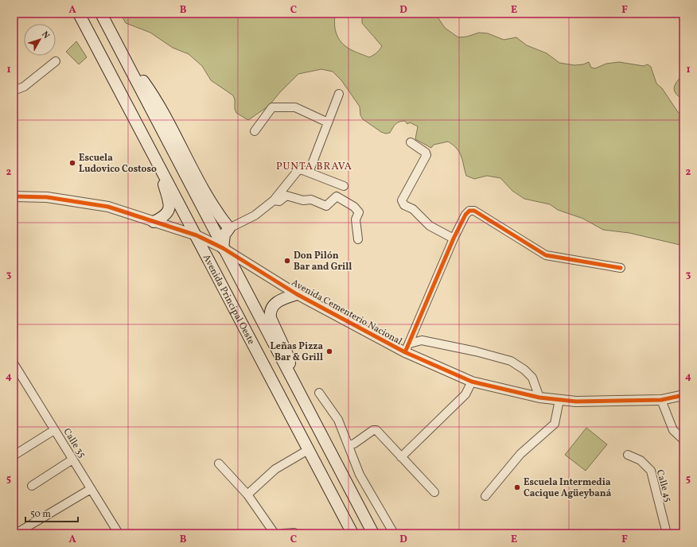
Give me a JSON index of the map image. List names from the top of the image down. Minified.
{"streets":{"main road":["Avenida Principal Oeste"],"street":["Avenida Cementerio Nacional","Calle 35","Calle 45"]},"crossings":[["Avenida Principal Oeste","Avenida Cementerio Nacional"]],"districts":["PUNTA BRAVA"],"places":["Escuela Ludovico Costoso","Don Pilón Bar and Grill","Leñas Pizza Bar & Grill","Escuela Intermedia Cacique Agüeybaná"],"scale_bar":"50 m","north":"top right","grid":{"columns":["A","B","C","D","E","F"],"rows":["1","2","3","4","5"]}}
